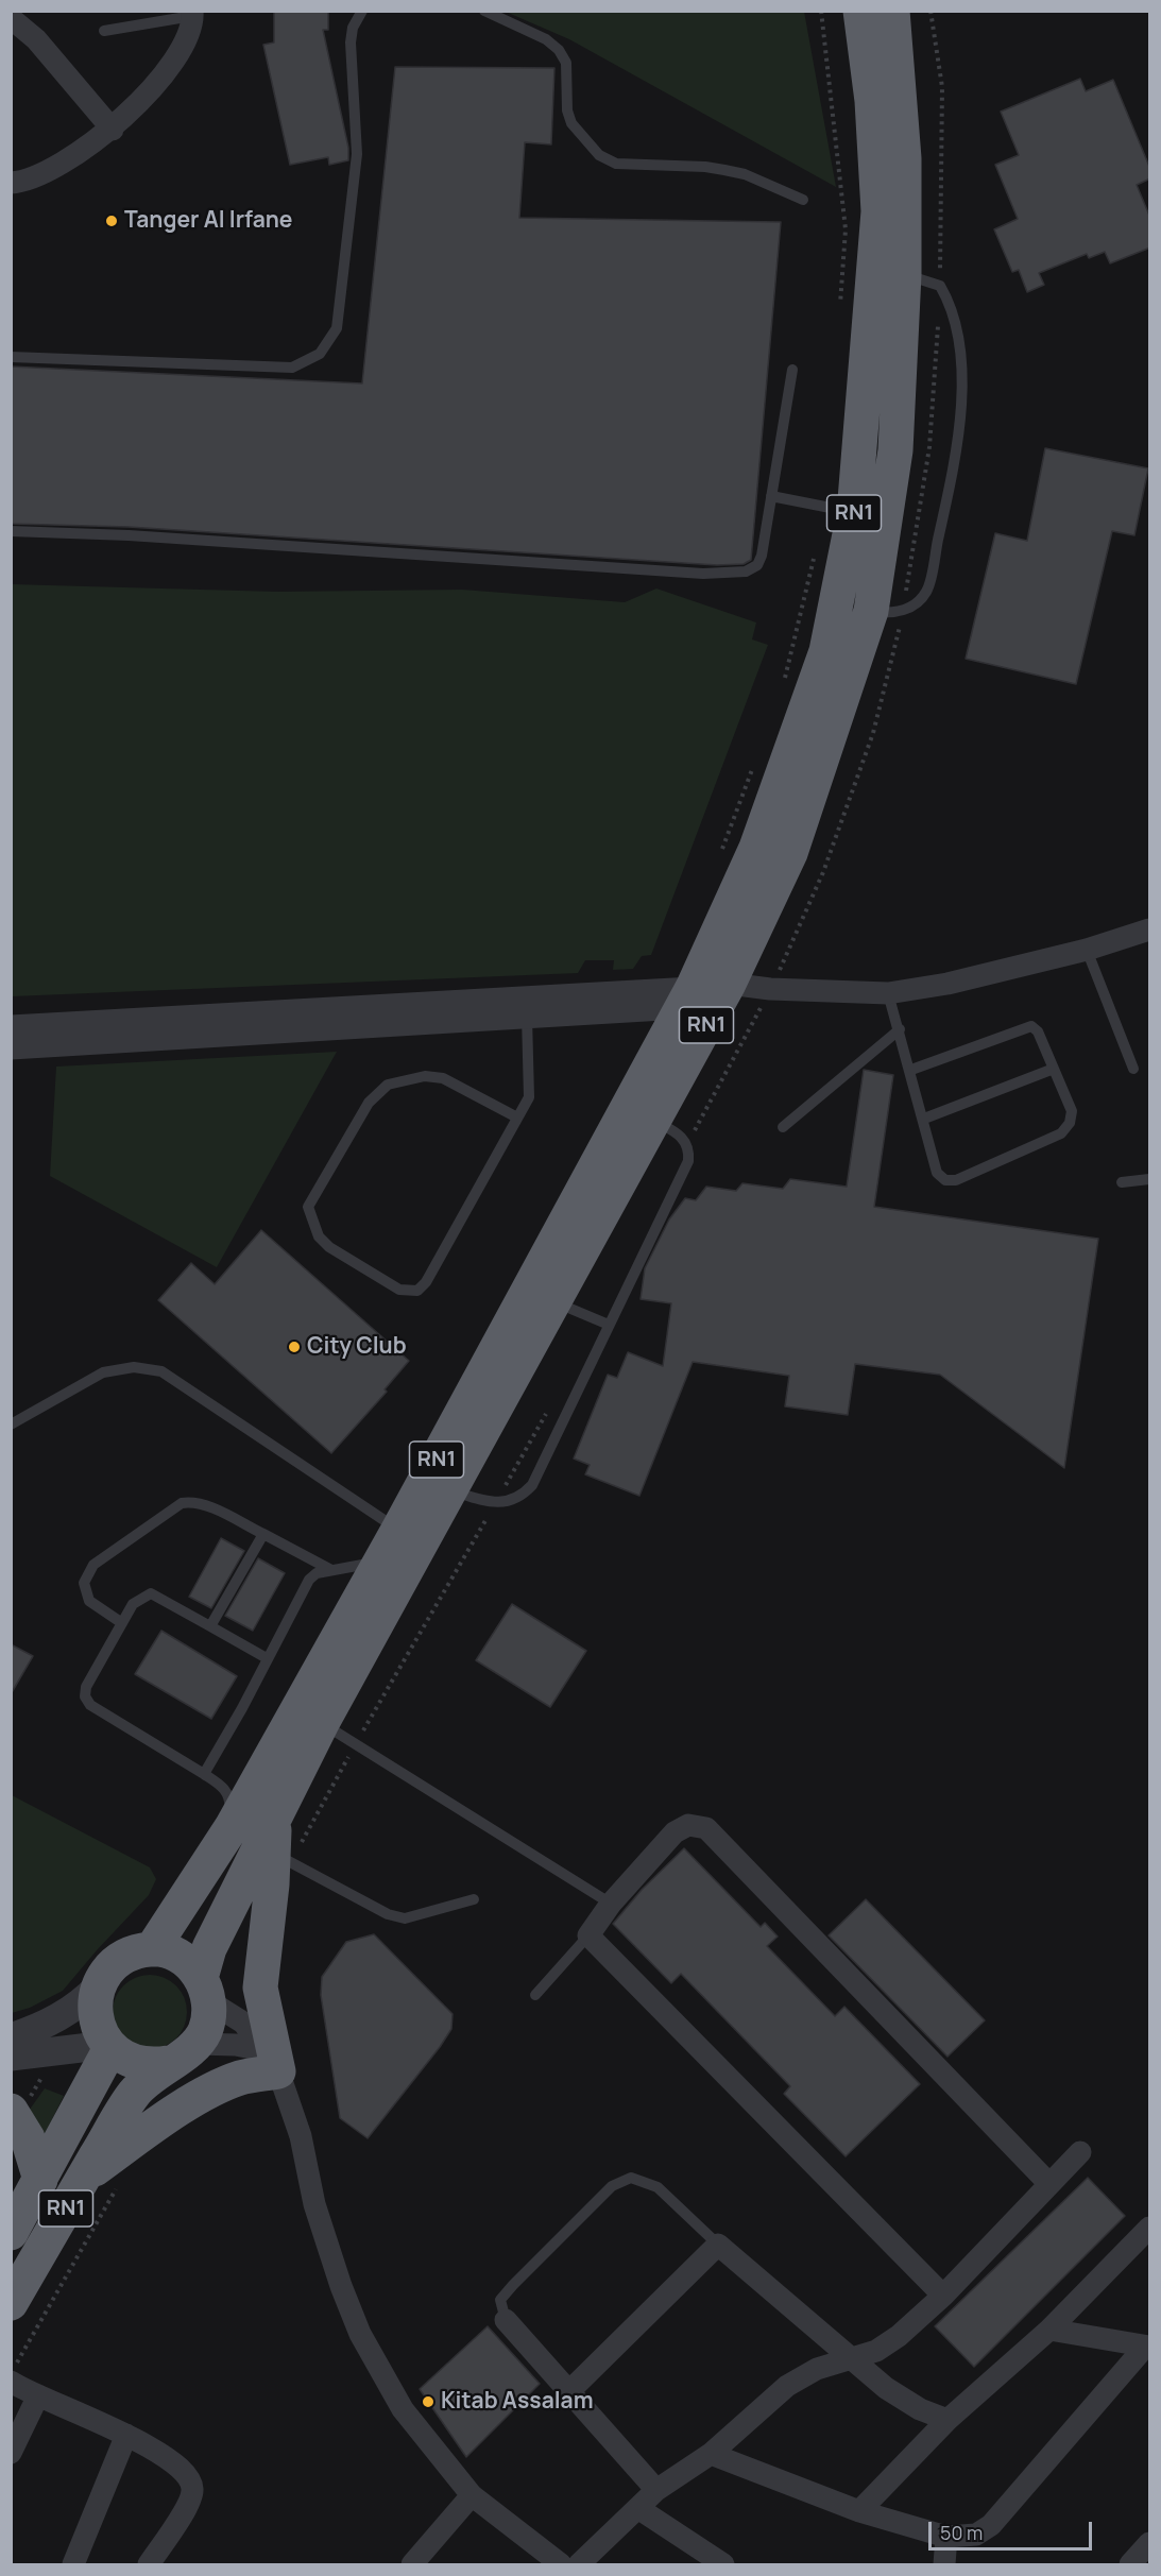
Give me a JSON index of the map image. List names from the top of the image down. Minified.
{"streets":{"highway":["RN1"]},"places":["Tanger Al Irfane","City Club","Kitab Assalam"],"scale_bar":"50 m"}
